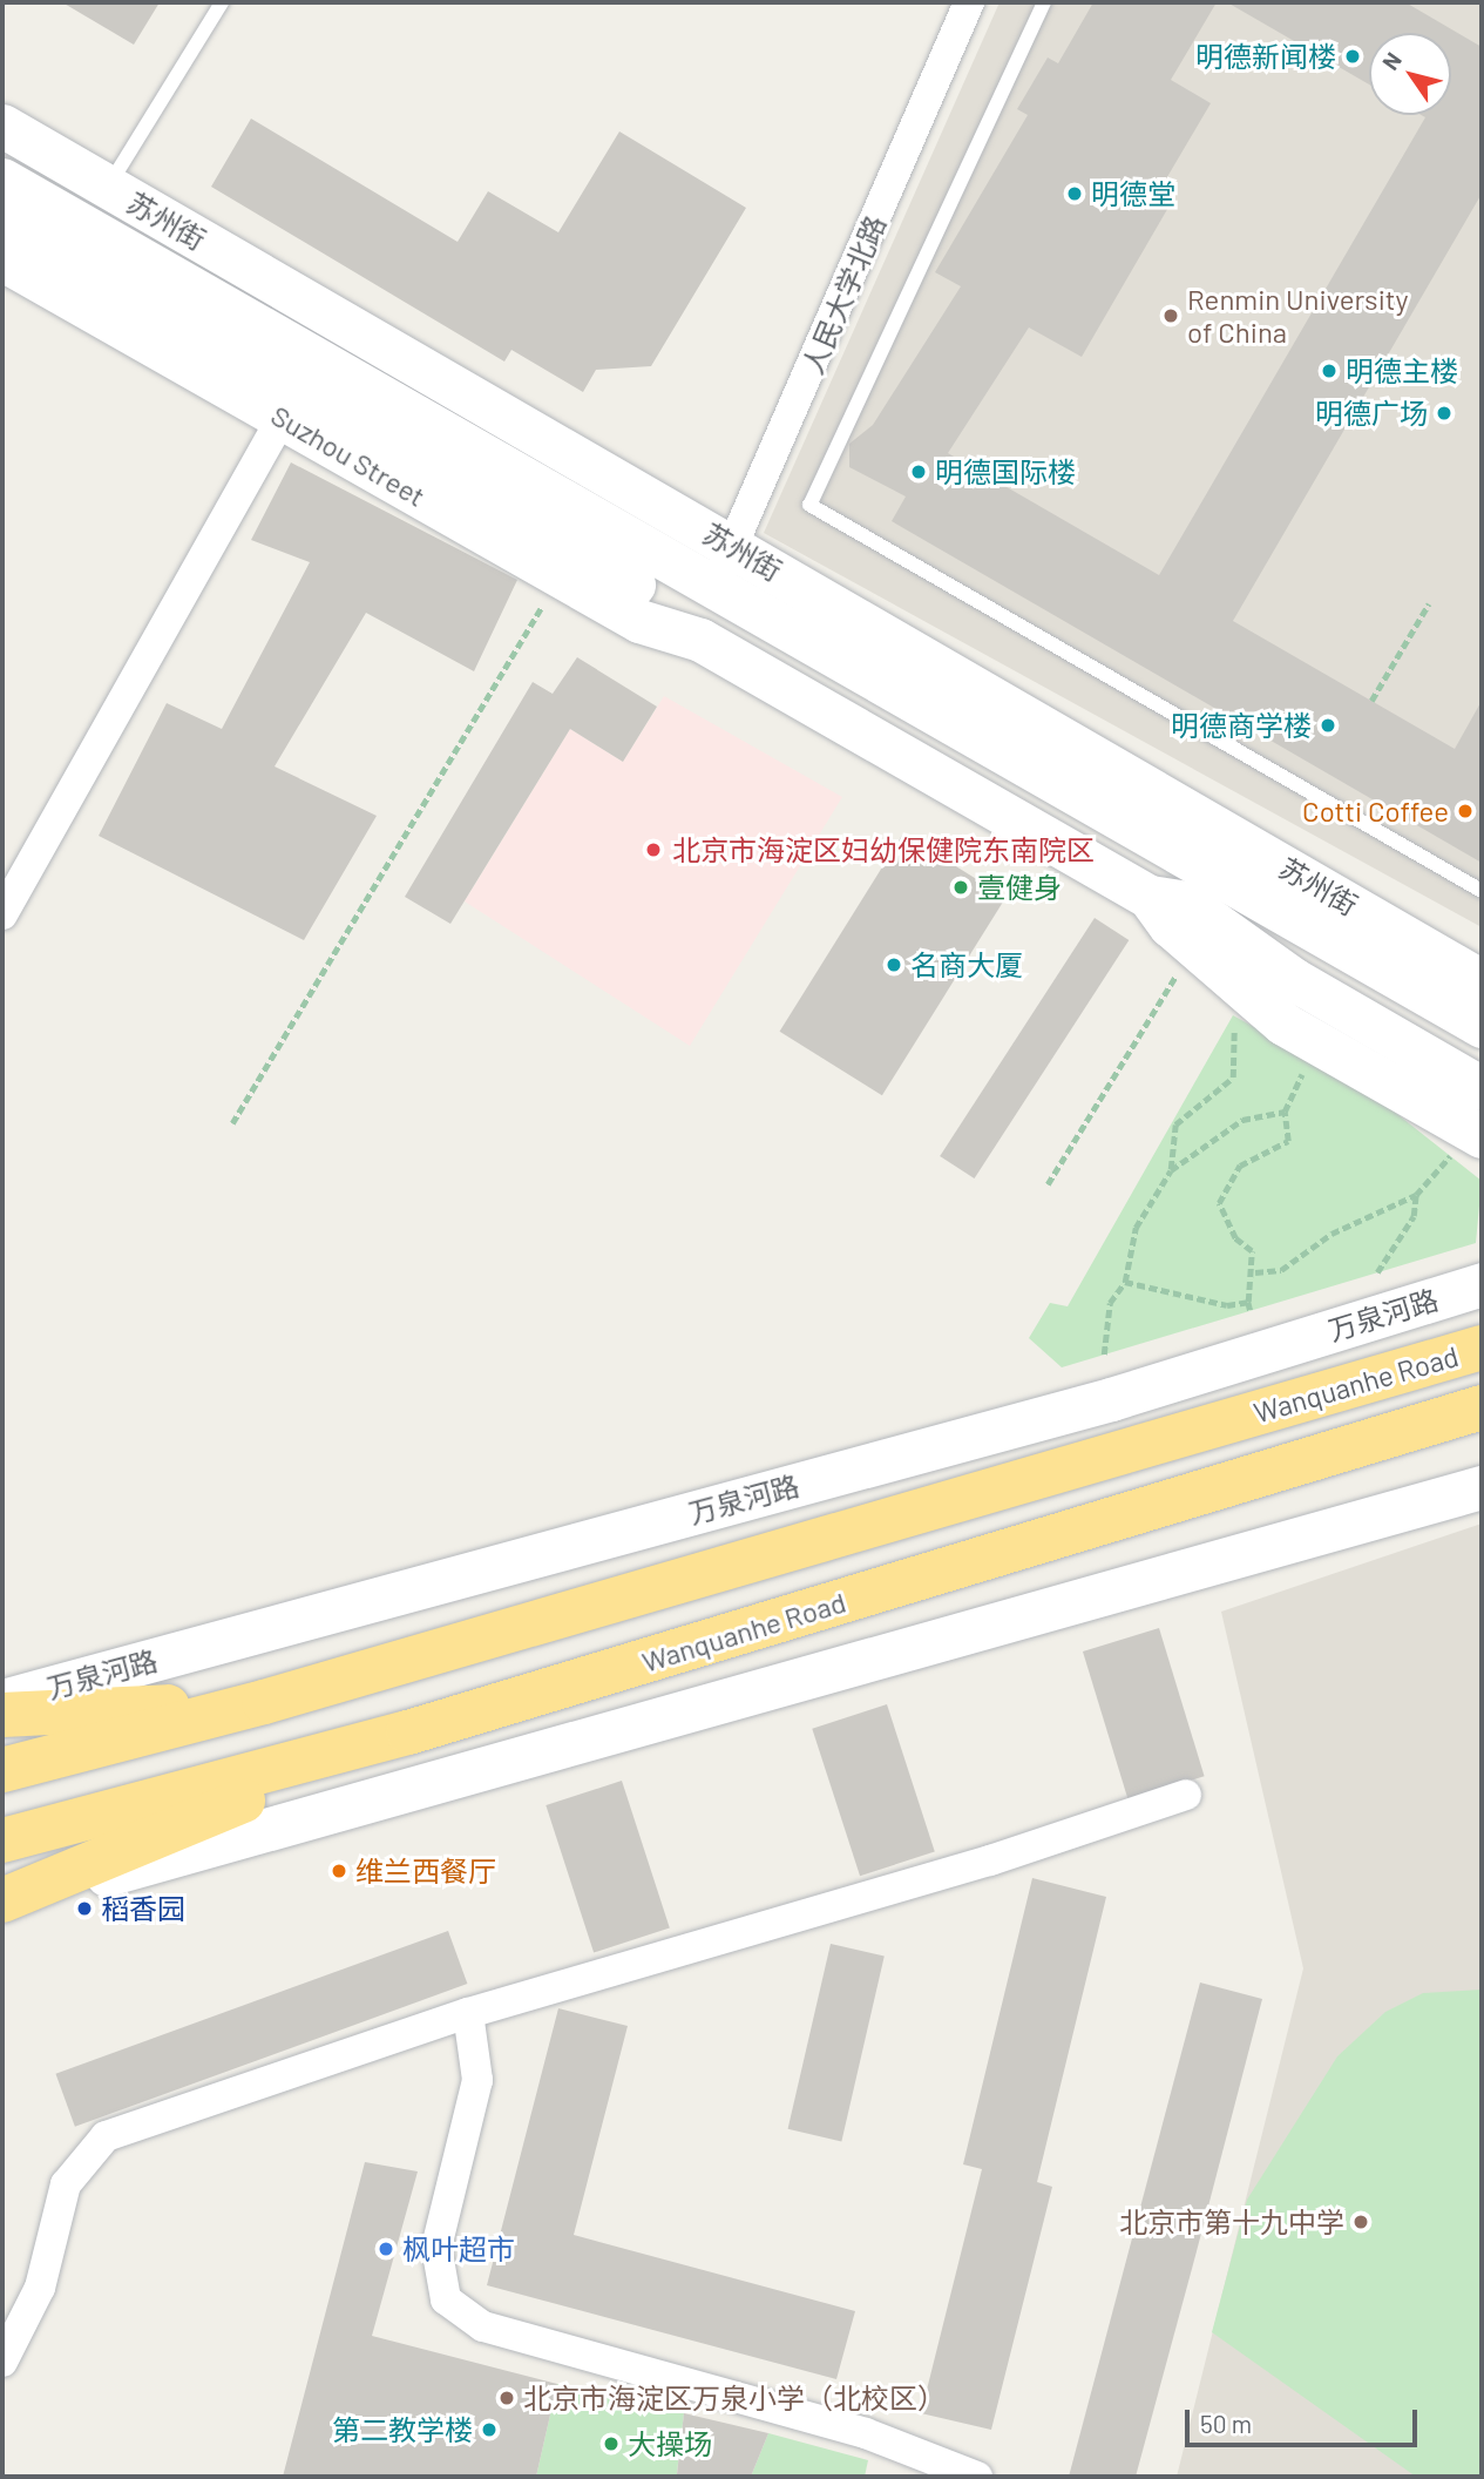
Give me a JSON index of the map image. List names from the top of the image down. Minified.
{"streets":{"highway":["Wanquanhe Road"],"street":["苏州街","人民大学北路","Suzhou Street","万泉河路"]},"crossings":[["苏州街","人民大学北路"]],"places":["明德新闻楼","明德堂","Renmin University of China","明德主楼","明德广场","明德国际楼","明德商学楼","Cotti Coffee","北京市海淀区妇幼保健院东南院区","壹健身","名商大厦","维兰西餐厅","稻香园","北京市第十九中学","枫叶超市","北京市海淀区万泉小学（北校区）","第二教学楼","大操场"],"scale_bar":"50 m","north":"top left"}
